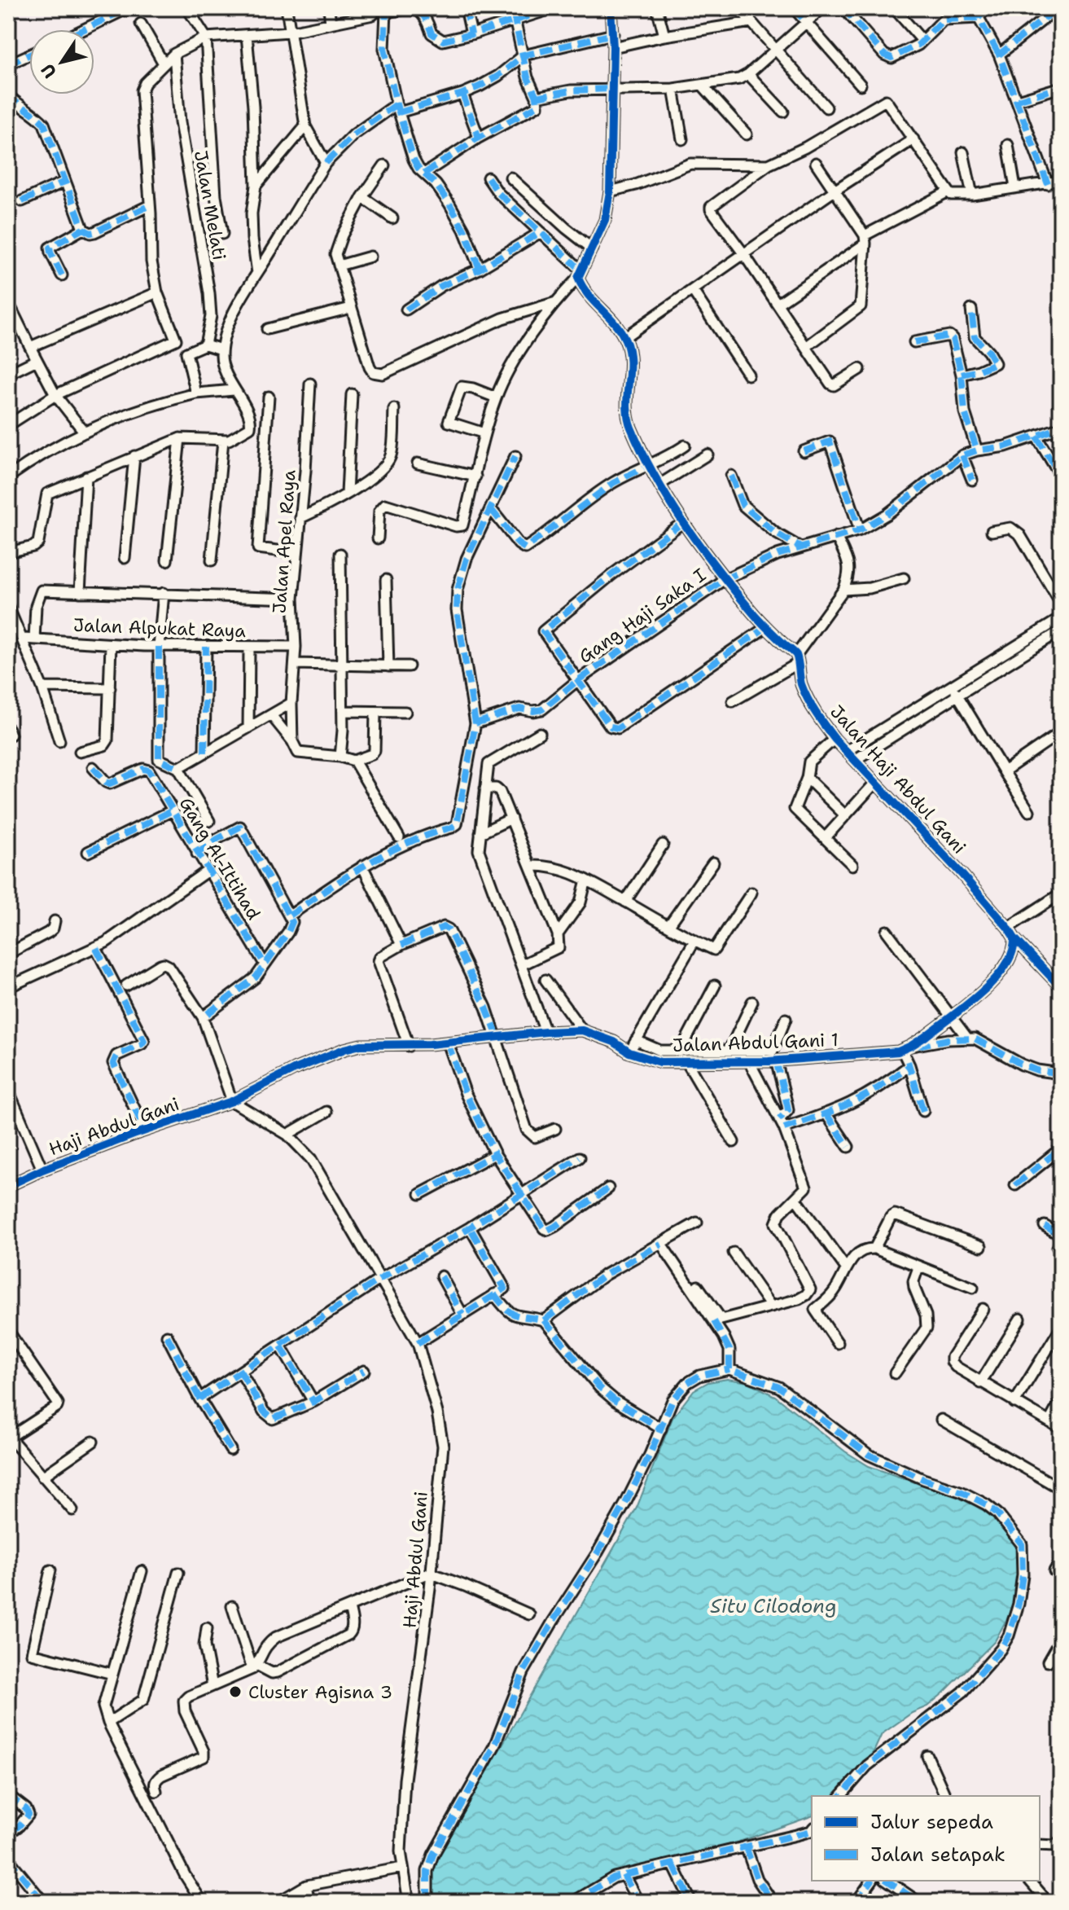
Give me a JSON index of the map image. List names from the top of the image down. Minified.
{"streets":{"street":["Jalan Melati","Jalan Apel Raya","Gang Haji Saka I","Jalan Alpukat Raya","Jalan Haji Abdul Gani","Gang Al-Ittihad","Jalan Abdul Gani 1","Haji Abdul Gani"]},"crossings":[["Jalan Apel Raya","Jalan Alpukat Raya"],["Jalan Abdul Gani 1","Haji Abdul Gani"]],"water":["Situ Cilodong"],"places":["Cluster Agisna 3"],"legend":["Jalur sepeda","Jalan setapak"],"north":"bottom left"}
